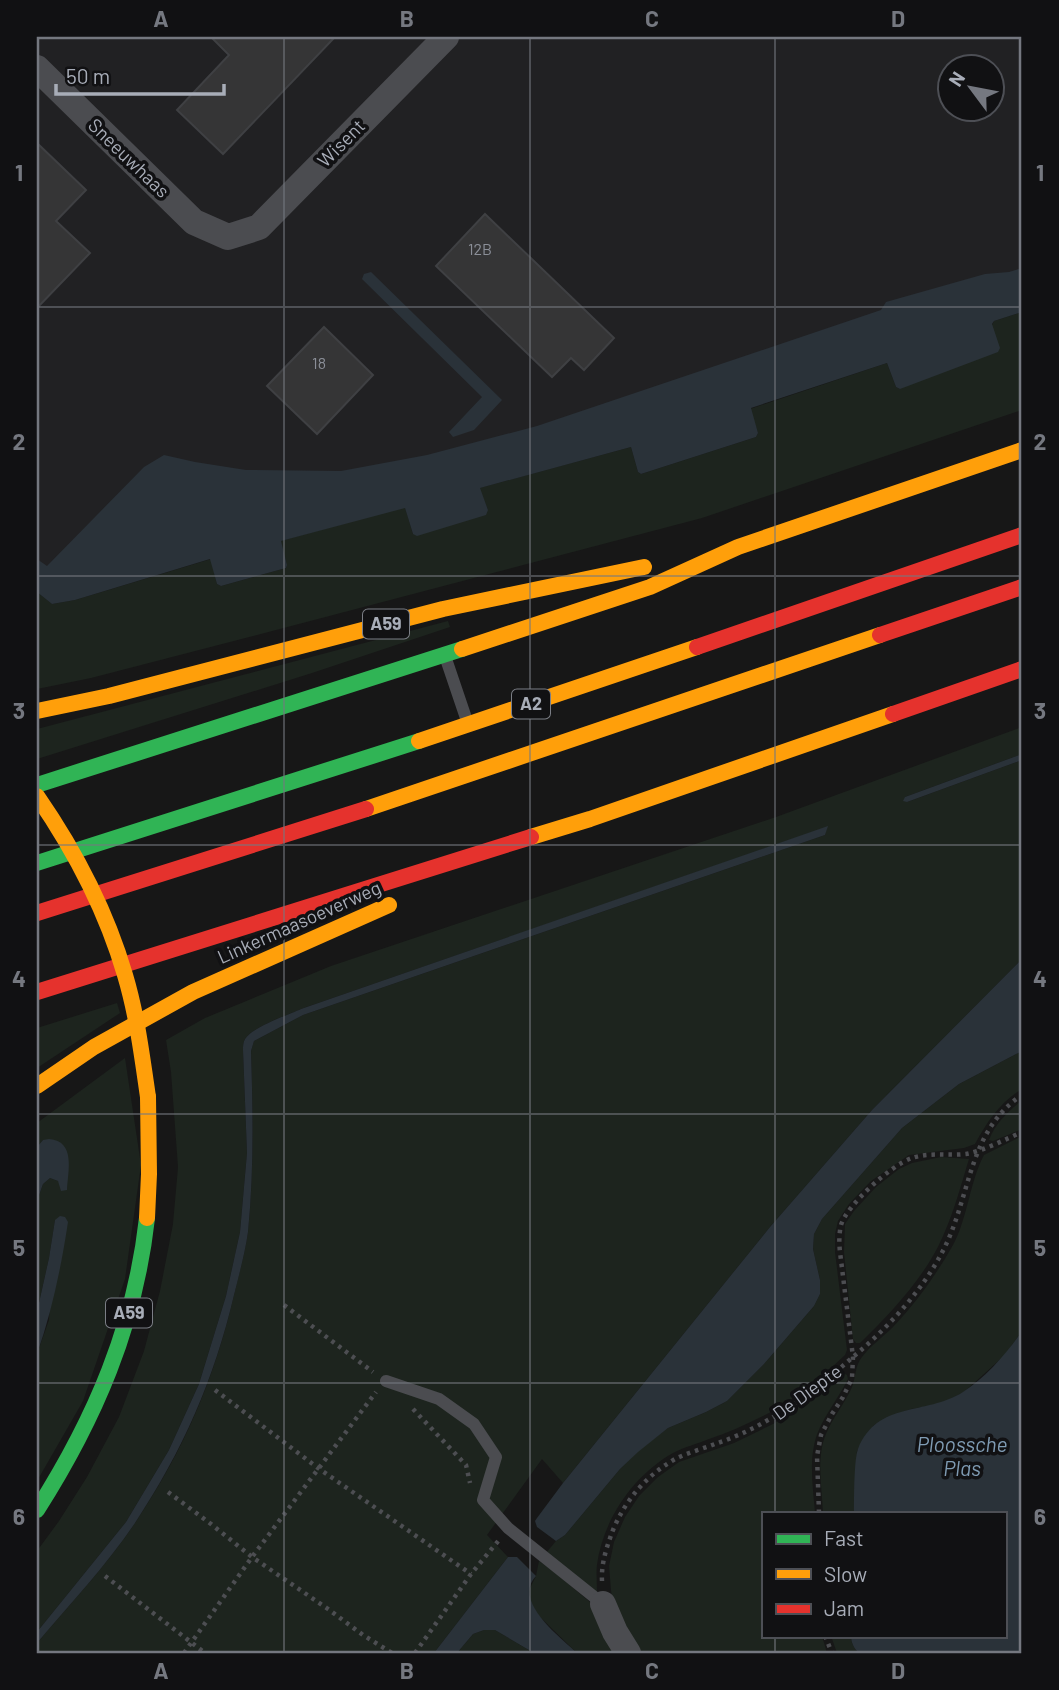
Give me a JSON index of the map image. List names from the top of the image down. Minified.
{"streets":{"highway":["A59","A2","Linkermaasoeverweg"],"street":["Wisent","Sneeuwhaas"],"path":["De Diepte"]},"crossings":[["Wisent","Sneeuwhaas"]],"water":["Ploossche Plas"],"house_numbers":["12B","18"],"legend":["Fast","Slow","Jam"],"scale_bar":"50 m","north":"top left","grid":{"columns":["A","B","C","D"],"rows":["1","2","3","4","5","6"]}}
